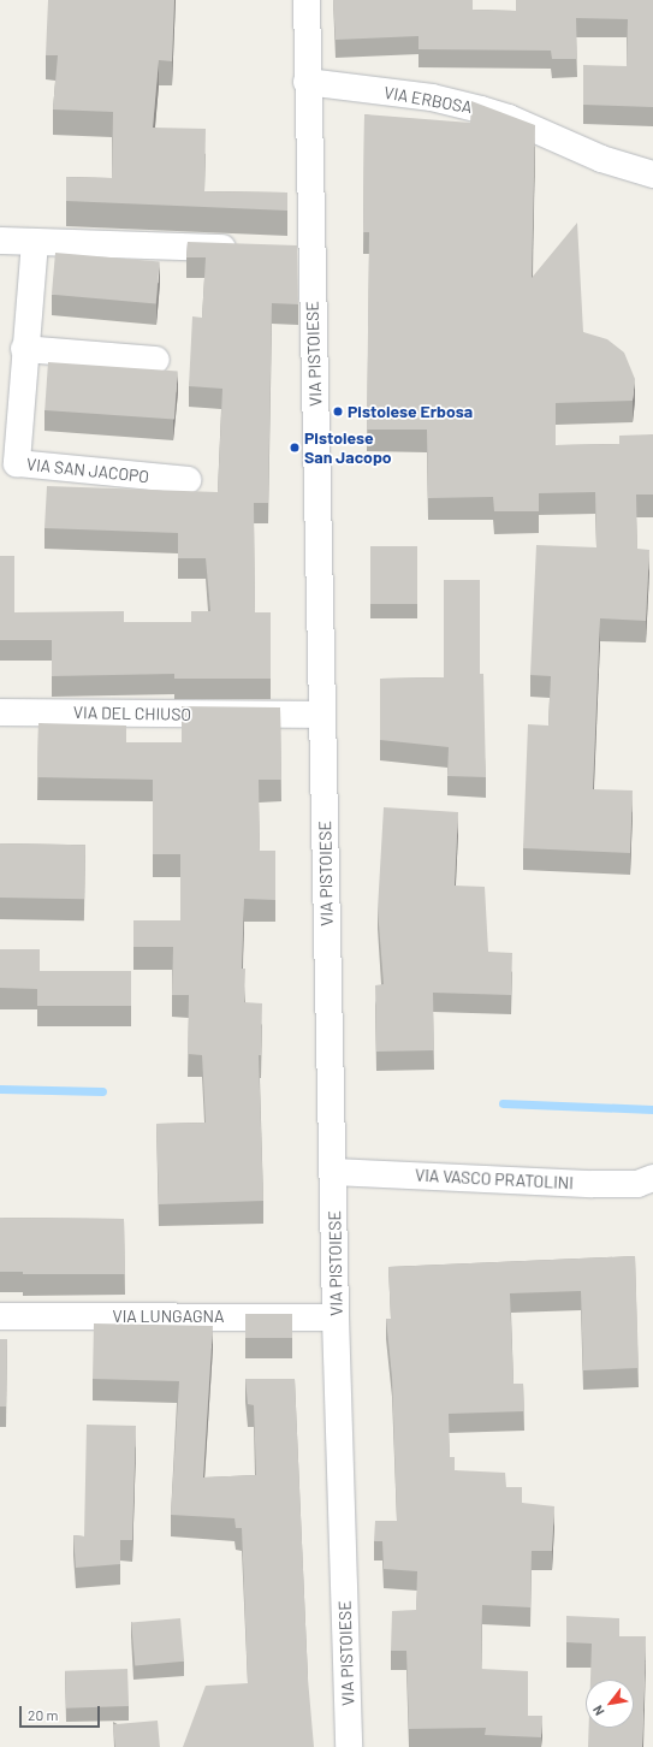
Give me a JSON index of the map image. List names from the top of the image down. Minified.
{"streets":{"street":["VIA ERBOSA","VIA PISTOIESE","VIA SAN JACOPO","VIA DEL CHIUSO","VIA VASCO PRATOLINI","VIA LUNGAGNA"]},"crossings":[["VIA ERBOSA","VIA PISTOIESE"],["VIA PISTOIESE","VIA DEL CHIUSO"],["VIA PISTOIESE","VIA VASCO PRATOLINI"],["VIA PISTOIESE","VIA LUNGAGNA"]],"places":["Pistoiese Erbosa","Pistoiese San Jacopo"],"scale_bar":"20 m","north":"bottom left"}
